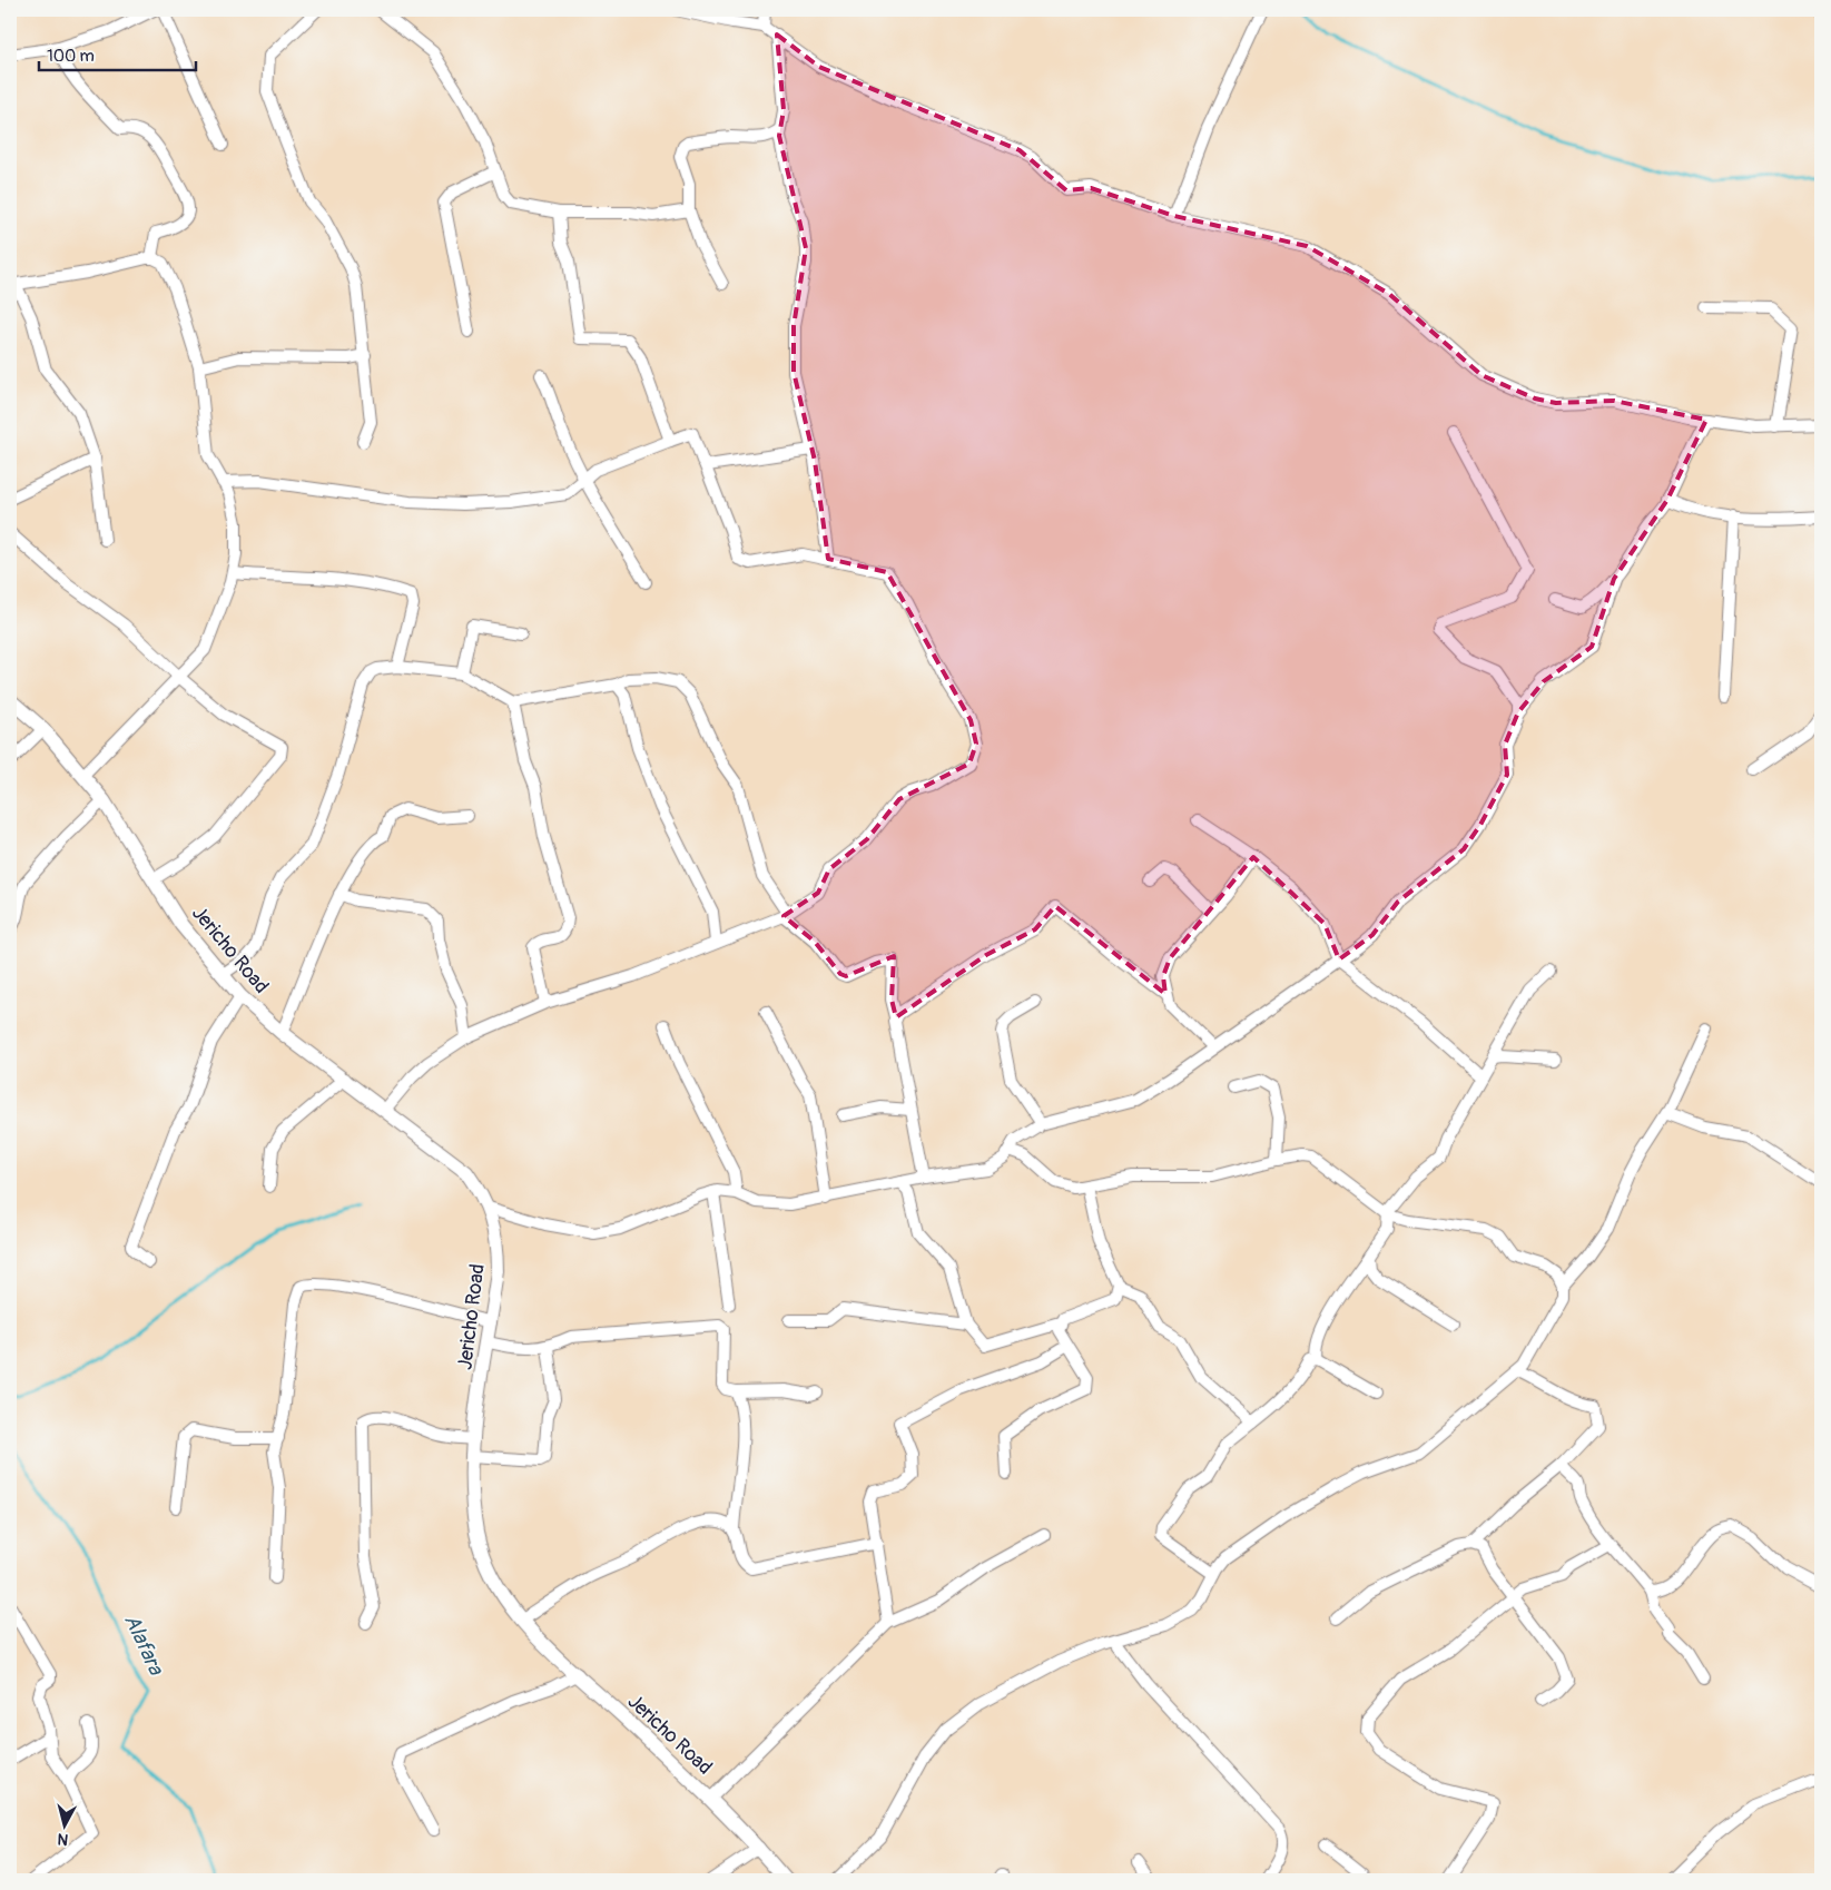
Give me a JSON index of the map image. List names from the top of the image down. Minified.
{"streets":{"street":["Jericho Road"]},"water":["Alafara"],"scale_bar":"100 m","north":"bottom"}
